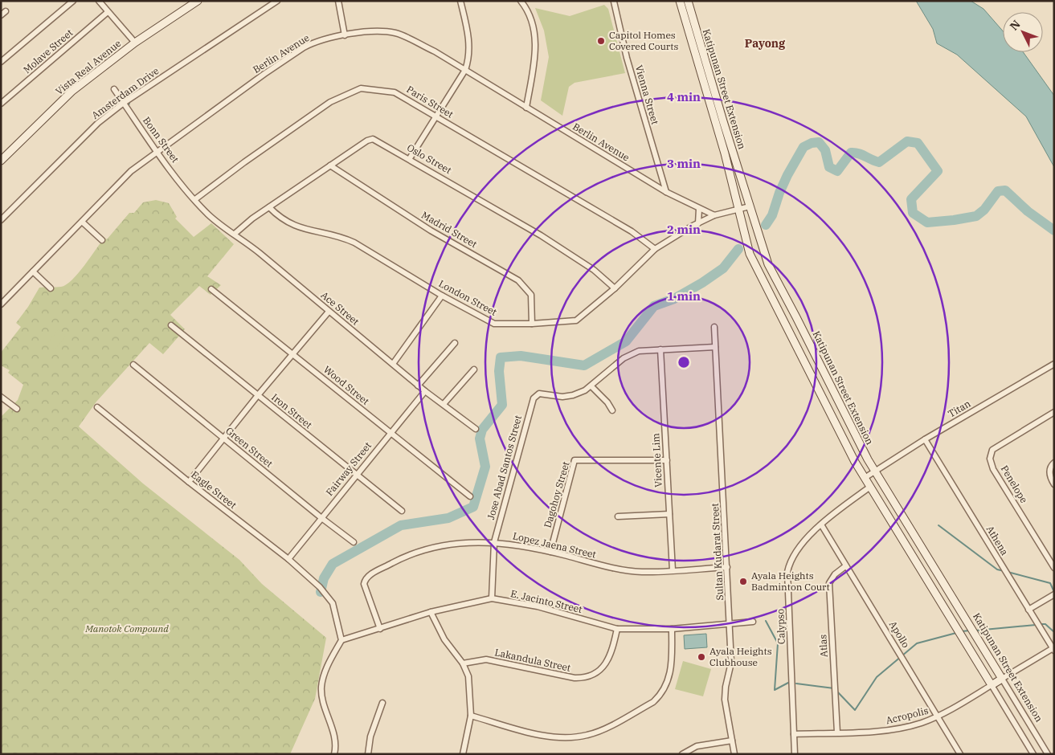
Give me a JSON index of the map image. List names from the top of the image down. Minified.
{"streets":{"street":["Molave Street","Berlin Avenue","Vista Real Avenue","Katipunan Street Extension","Amsterdam Drive","Vienna Street","Paris Street","Bonn Street","Oslo Street","Madrid Street","London Street","Ace Street","Wood Street","Titan","Iron Street","Green Street","Vicente Lim","Jose Abad Santos Street","Fairway Street","Penelope","Eagle Street","Dagohoy Street","Athena","Lopez Jaena Street","Sultan Kudarat Street","E. Jacinto Street","Calypso","Apollo","Atlas","Lakandula Street","Acropolis"]},"crossings":[["Berlin Avenue","Vienna Street"],["Berlin Avenue","Bonn Street"],["Berlin Avenue","London Street"],["Katipunan Street Extension","Titan"],["Katipunan Street Extension","Calypso"],["Katipunan Street Extension","Acropolis"],["Amsterdam Drive","Bonn Street"],["Paris Street","Bonn Street"],["Paris Street","London Street"],["Paris Street","Ace Street"],["Bonn Street","Ace Street"],["Oslo Street","Madrid Street"],["Oslo Street","London Street"],["Oslo Street","Ace Street"],["Madrid Street","London Street"],["Ace Street","Fairway Street"],["Wood Street","Fairway Street"],["Titan","Athena"],["Iron Street","Fairway Street"],["Green Street","Fairway Street"],["Vicente Lim","Dagohoy Street"],["Vicente Lim","Lopez Jaena Street"],["Jose Abad Santos Street","Lopez Jaena Street"],["Jose Abad Santos Street","E. Jacinto Street"],["Fairway Street","Eagle Street"],["Eagle Street","E. Jacinto Street"],["Dagohoy Street","Lopez Jaena Street"],["Lopez Jaena Street","Sultan Kudarat Street"],["Lopez Jaena Street","E. Jacinto Street"],["Sultan Kudarat Street","E. Jacinto Street"],["E. Jacinto Street","Lakandula Street"],["Calypso","Apollo"],["Calypso","Acropolis"],["Apollo","Atlas"],["Apollo","Acropolis"],["Atlas","Acropolis"]],"districts":["Payong"],"parks":["Manotok Compound"],"places":["Capitol Homes Covered Courts","Ayala Heights Badminton Court","Ayala Heights Clubhouse"],"north":"top left","rings":["4 min","3 min","2 min","1 min"]}
